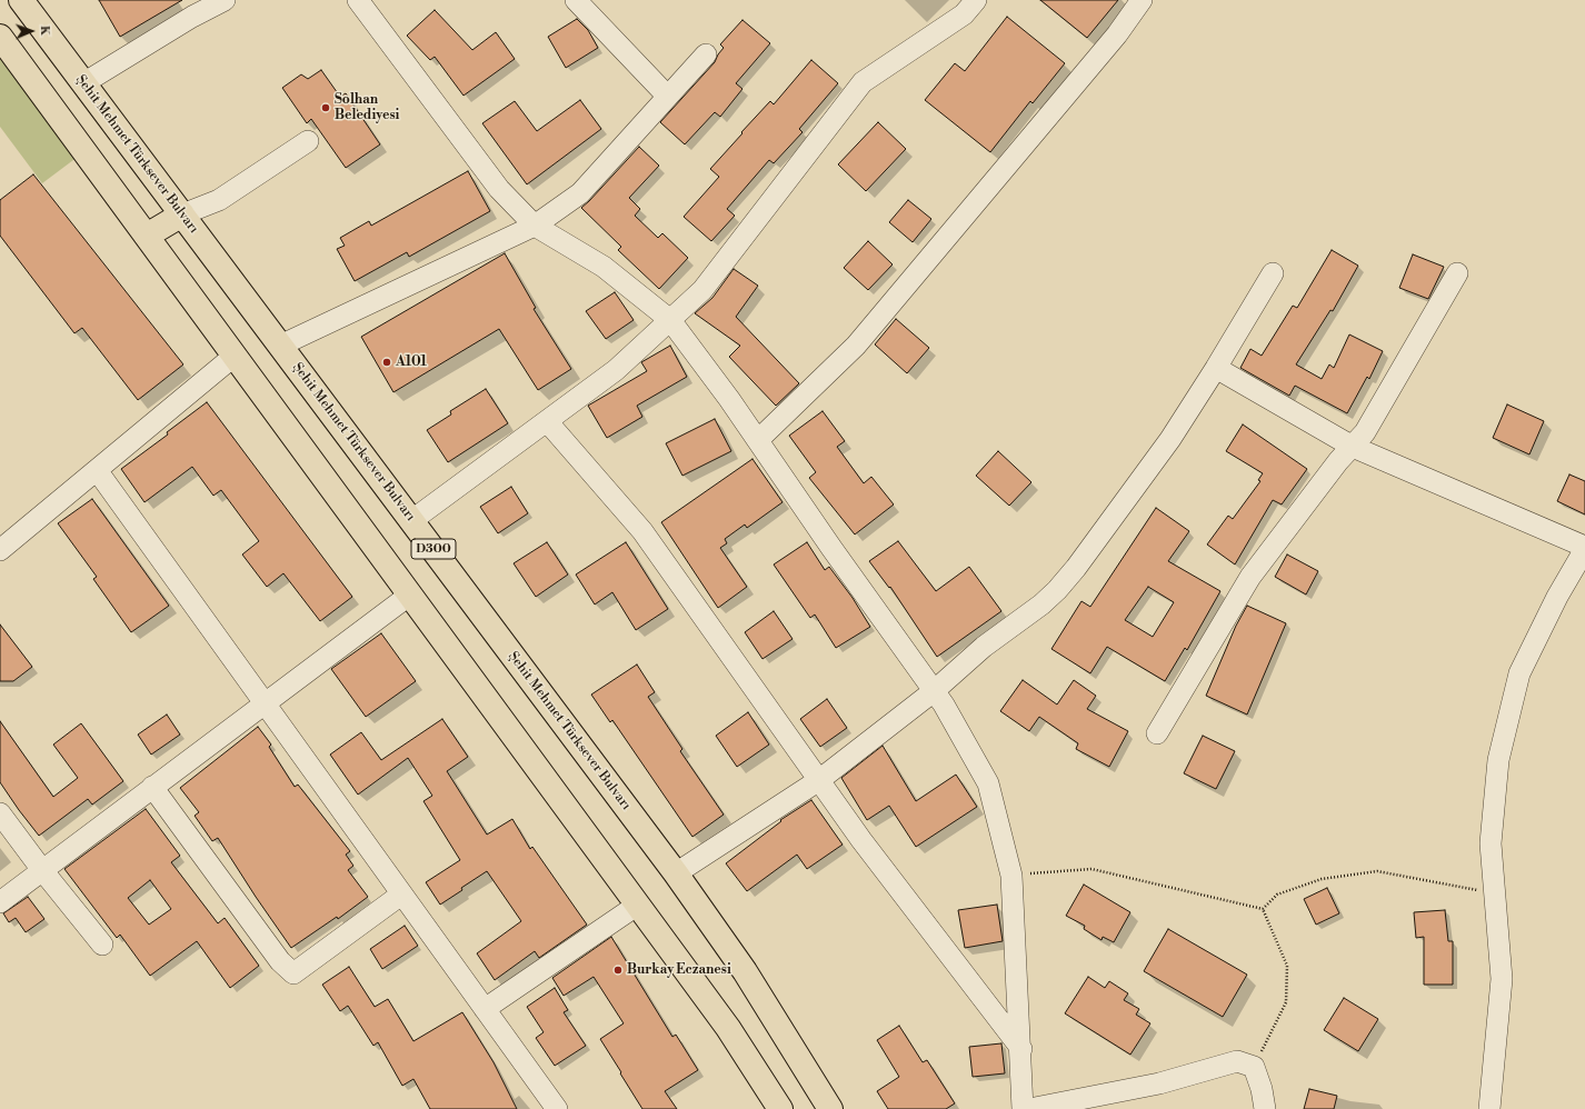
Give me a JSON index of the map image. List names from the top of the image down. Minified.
{"streets":{"highway":["Şehit Mehmet Türksever Bulvarı","D300"]},"places":["Solhan Belediyesi","A101","Burkay Eczanesi"],"north":"right"}
